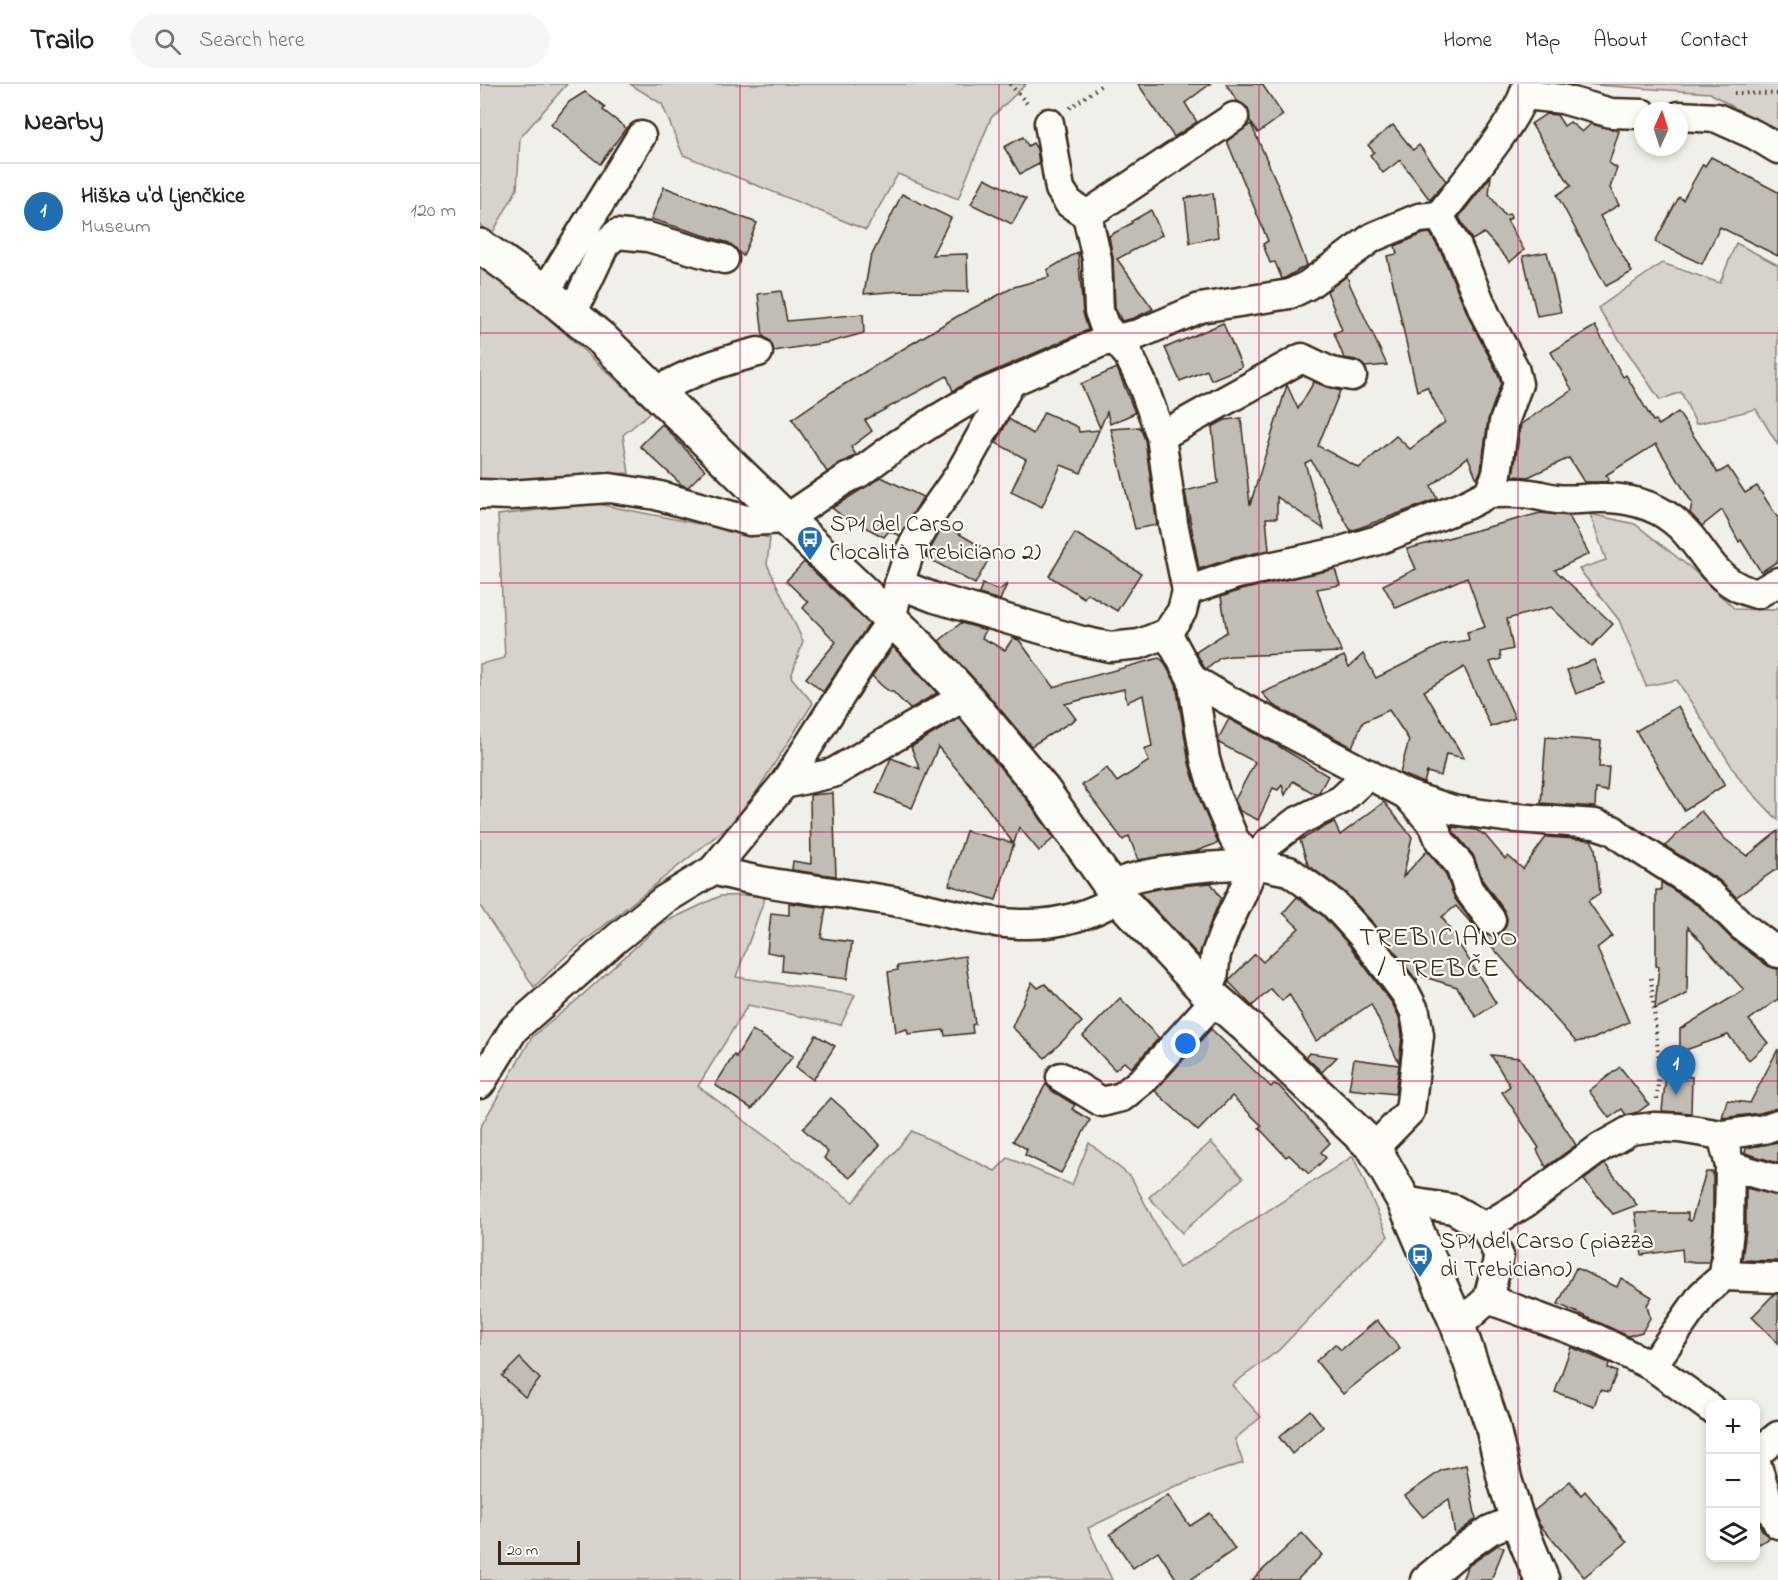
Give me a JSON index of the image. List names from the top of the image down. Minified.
{"districts":["TREBICIANO / TREBČE"],"places":{"bus stop":["SP1 del Carso (località Trebiciano 2)","SP1 del Carso (piazza di Trebiciano)"]},"scale_bar":"20 m","north":"top","page":{"header":"Trailo","search":"Search here","nav":["Home","Map","About","Contact"],"heading":"Nearby","list":[{"mark":"1","name":"Hiška u'd Ljenčkice","note":"Museum","value":"120 m"}],"pins":"1","map_buttons":["+","−"],"scale":"20 m"}}
